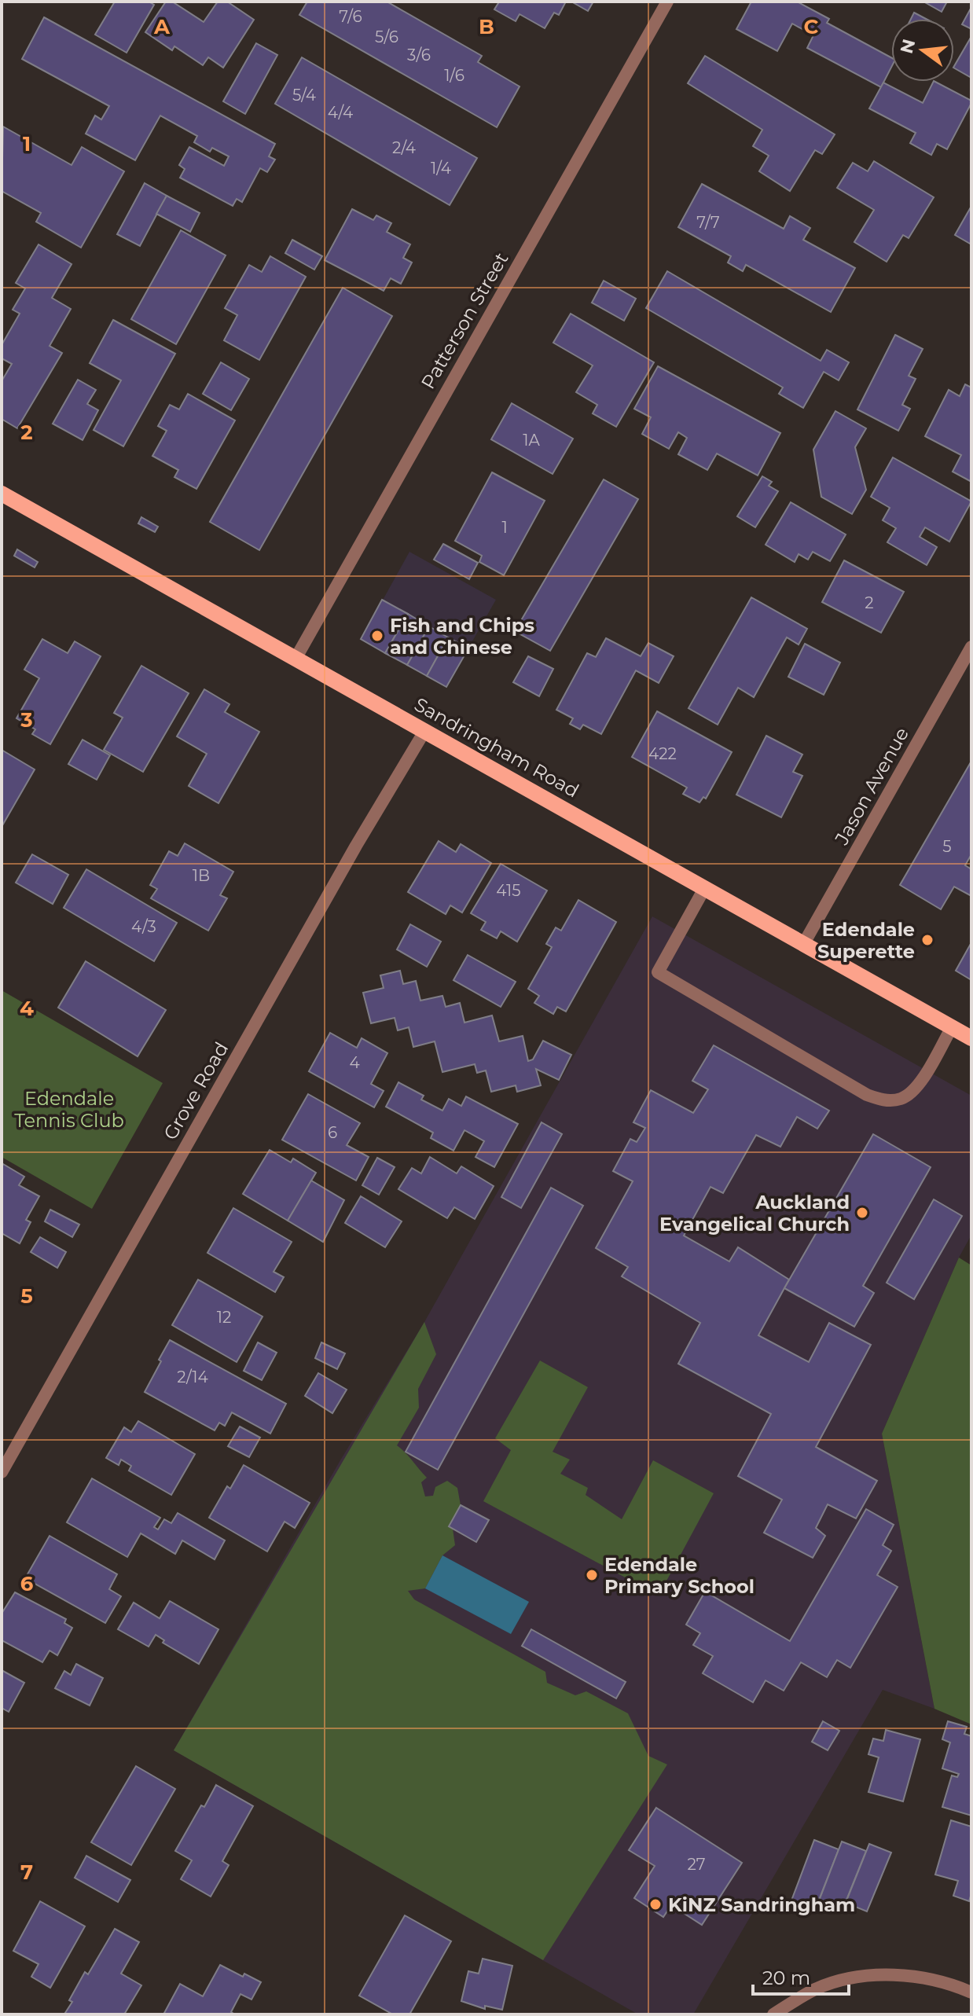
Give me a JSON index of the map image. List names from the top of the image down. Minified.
{"streets":{"main road":["Sandringham Road"],"street":["Patterson Street","Jason Avenue","Grove Road"]},"crossings":[["Patterson Street","Sandringham Road"],["Sandringham Road","Jason Avenue"],["Sandringham Road","Grove Road"]],"parks":["Edendale Tennis Club"],"places":["Fish and Chips and Chinese","Edendale Superette","Auckland Evangelical Church","Edendale Primary School","KiNZ Sandringham"],"house_numbers":["7/6","5/6","3/6","1/6","5/4","4/4","2/4","1/4","7/7","1A","1","2","422","5","1B","415","4/3","4","6","12","2/14","27"],"scale_bar":"20 m","north":"left","grid":{"columns":["A","B","C"],"rows":["1","2","3","4","5","6","7"]}}
